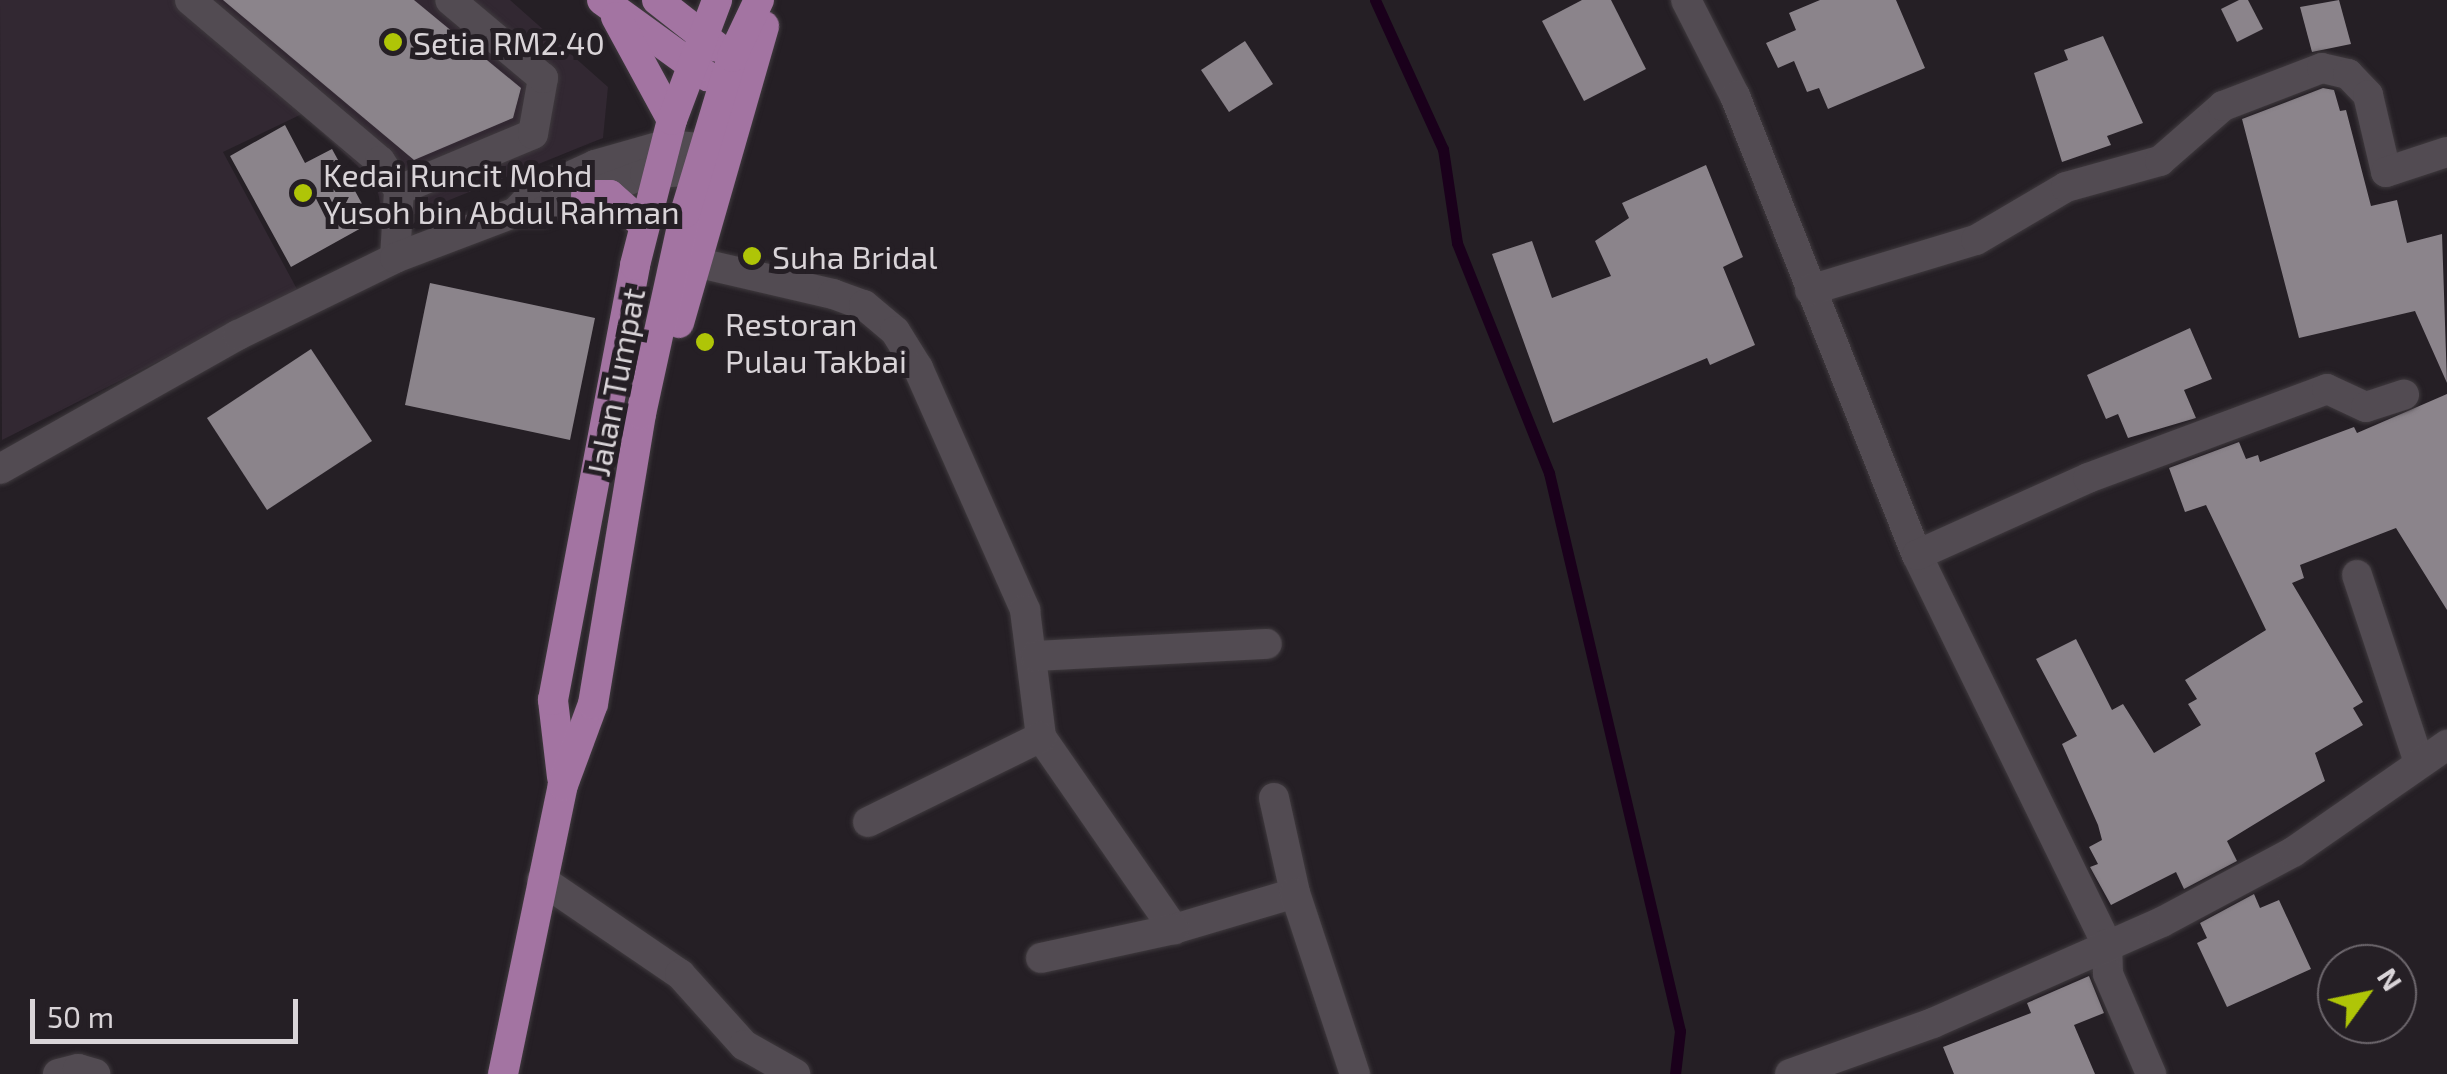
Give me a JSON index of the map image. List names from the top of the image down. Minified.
{"streets":{"main road":["Jalan Tumpat"]},"places":["Setia RM2.40","Kedai Runcit Mohd Yusoh bin Abdul Rahman","Suha Bridal","Restoran Pulau Takbai"],"scale_bar":"50 m","north":"top right"}
